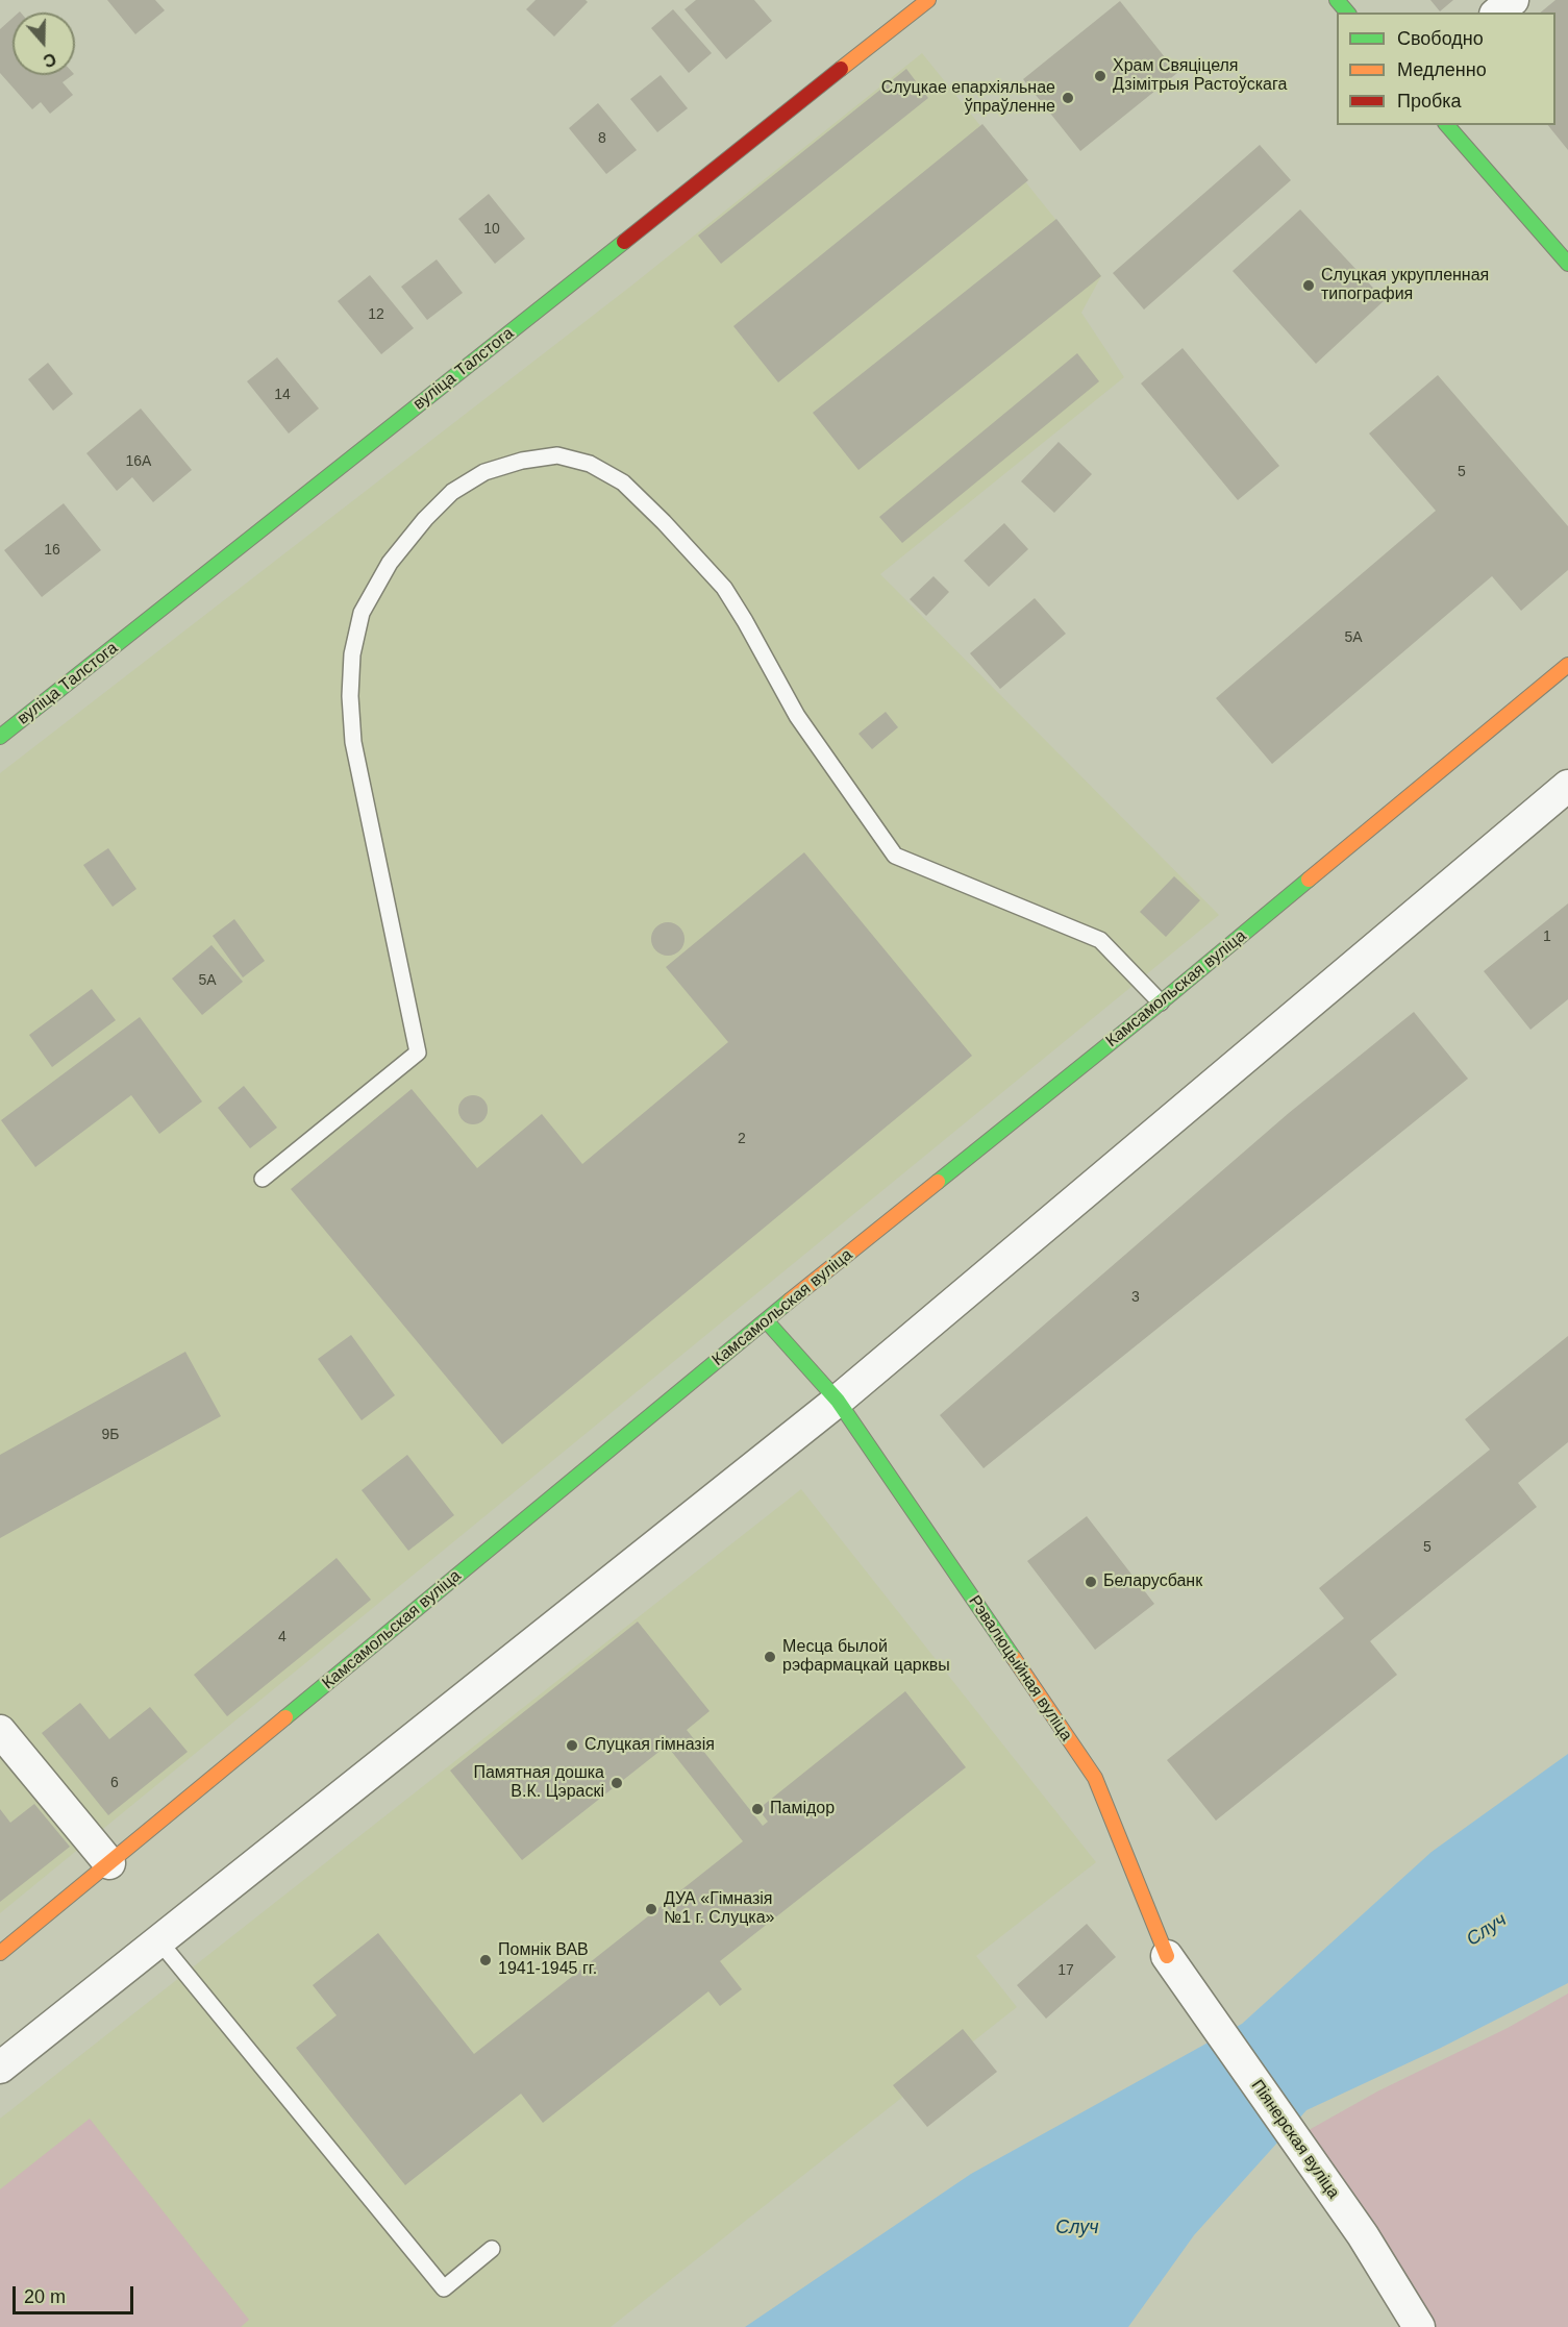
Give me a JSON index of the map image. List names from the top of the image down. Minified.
{"streets":{"street":["вуліца Талстога","Камсамольская вуліца","Рэвалюцыйная вуліца","Піянерская вуліца"]},"crossings":[["Камсамольская вуліца","Рэвалюцыйная вуліца"],["Рэвалюцыйная вуліца","Піянерская вуліца"]],"water":["Случ"],"places":["Храм Свяціцеля Дзімітрыя Растоўскага","Слуцкае епархіяльнае ўпраўленне","Слуцкая укрупленная типография","Беларусбанк","Месца былой рэфармацкай царквы","Слуцкая гімназія","Памятная дошка В.К. Цэраскі","Памідор","ДУА «Гімназія №1 г. Слуцка»","Помнік ВАВ 1941-1945 гг."],"house_numbers":["8","10","12","14","16А","5","16","5А","1","5А","2","3","9Б","5","4","6","17"],"legend":["Свободно","Медленно","Пробка"],"scale_bar":"20 m","north":"bottom"}
